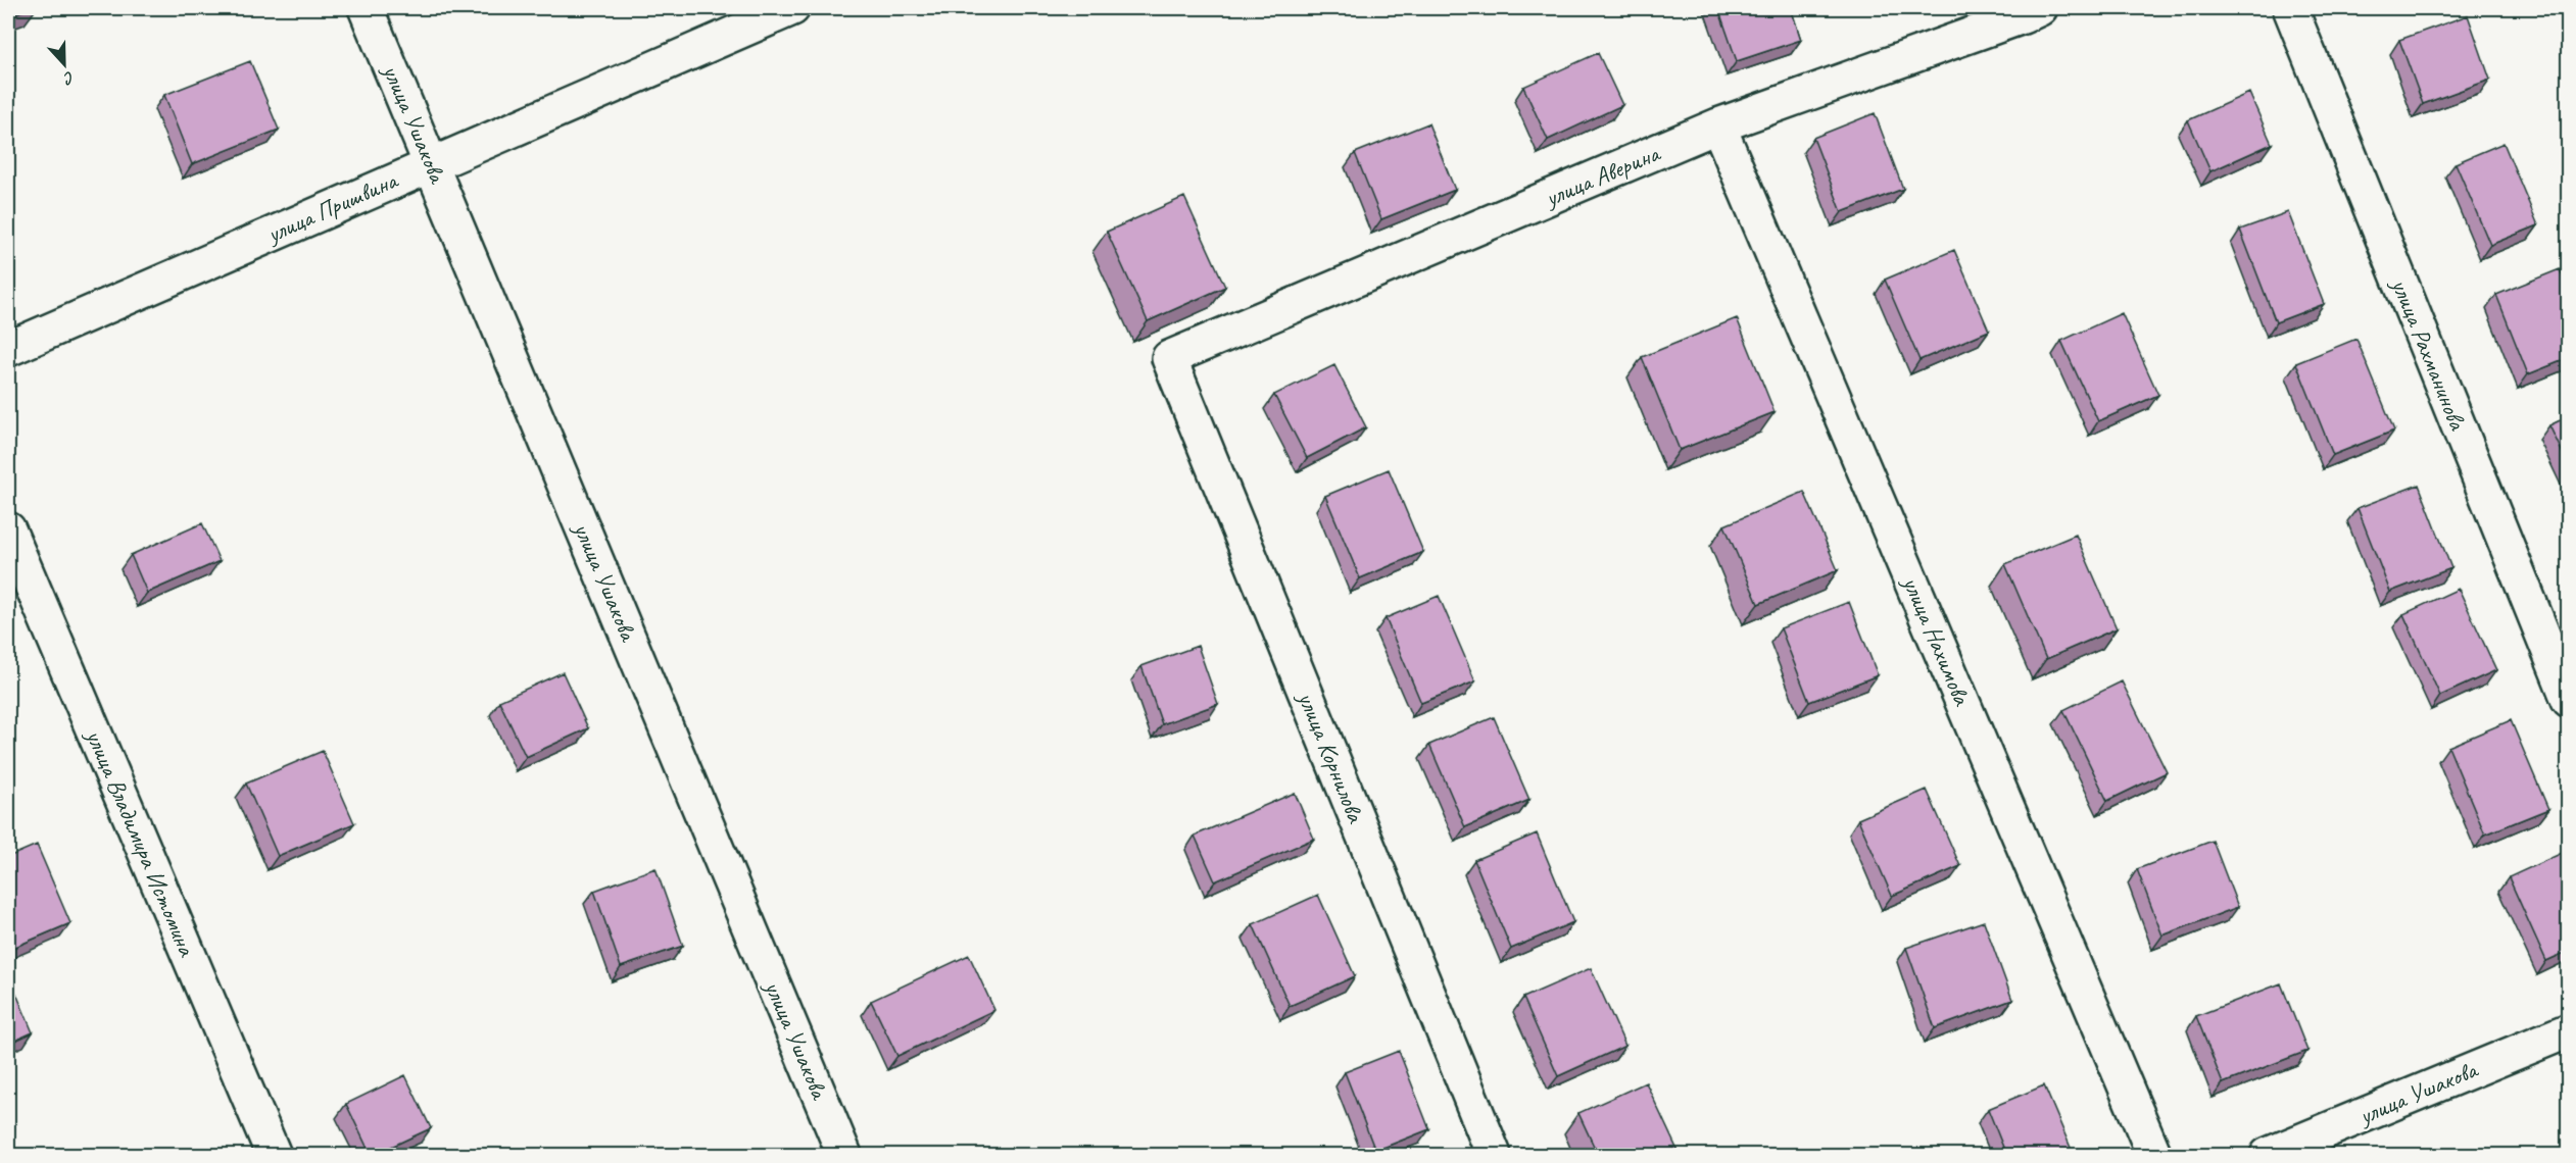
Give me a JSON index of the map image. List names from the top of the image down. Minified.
{"streets":{"street":["улица Ушакова","улица Аверина","улица Пришвина","улица Рахманинова","улица Нахимова","улица Корнилова","улица Владимира Истомина"]},"crossings":[["улица Ушакова","улица Пришвина"],["улица Аверина","улица Нахимова"],["улица Аверина","улица Корнилова"]],"north":"bottom"}
